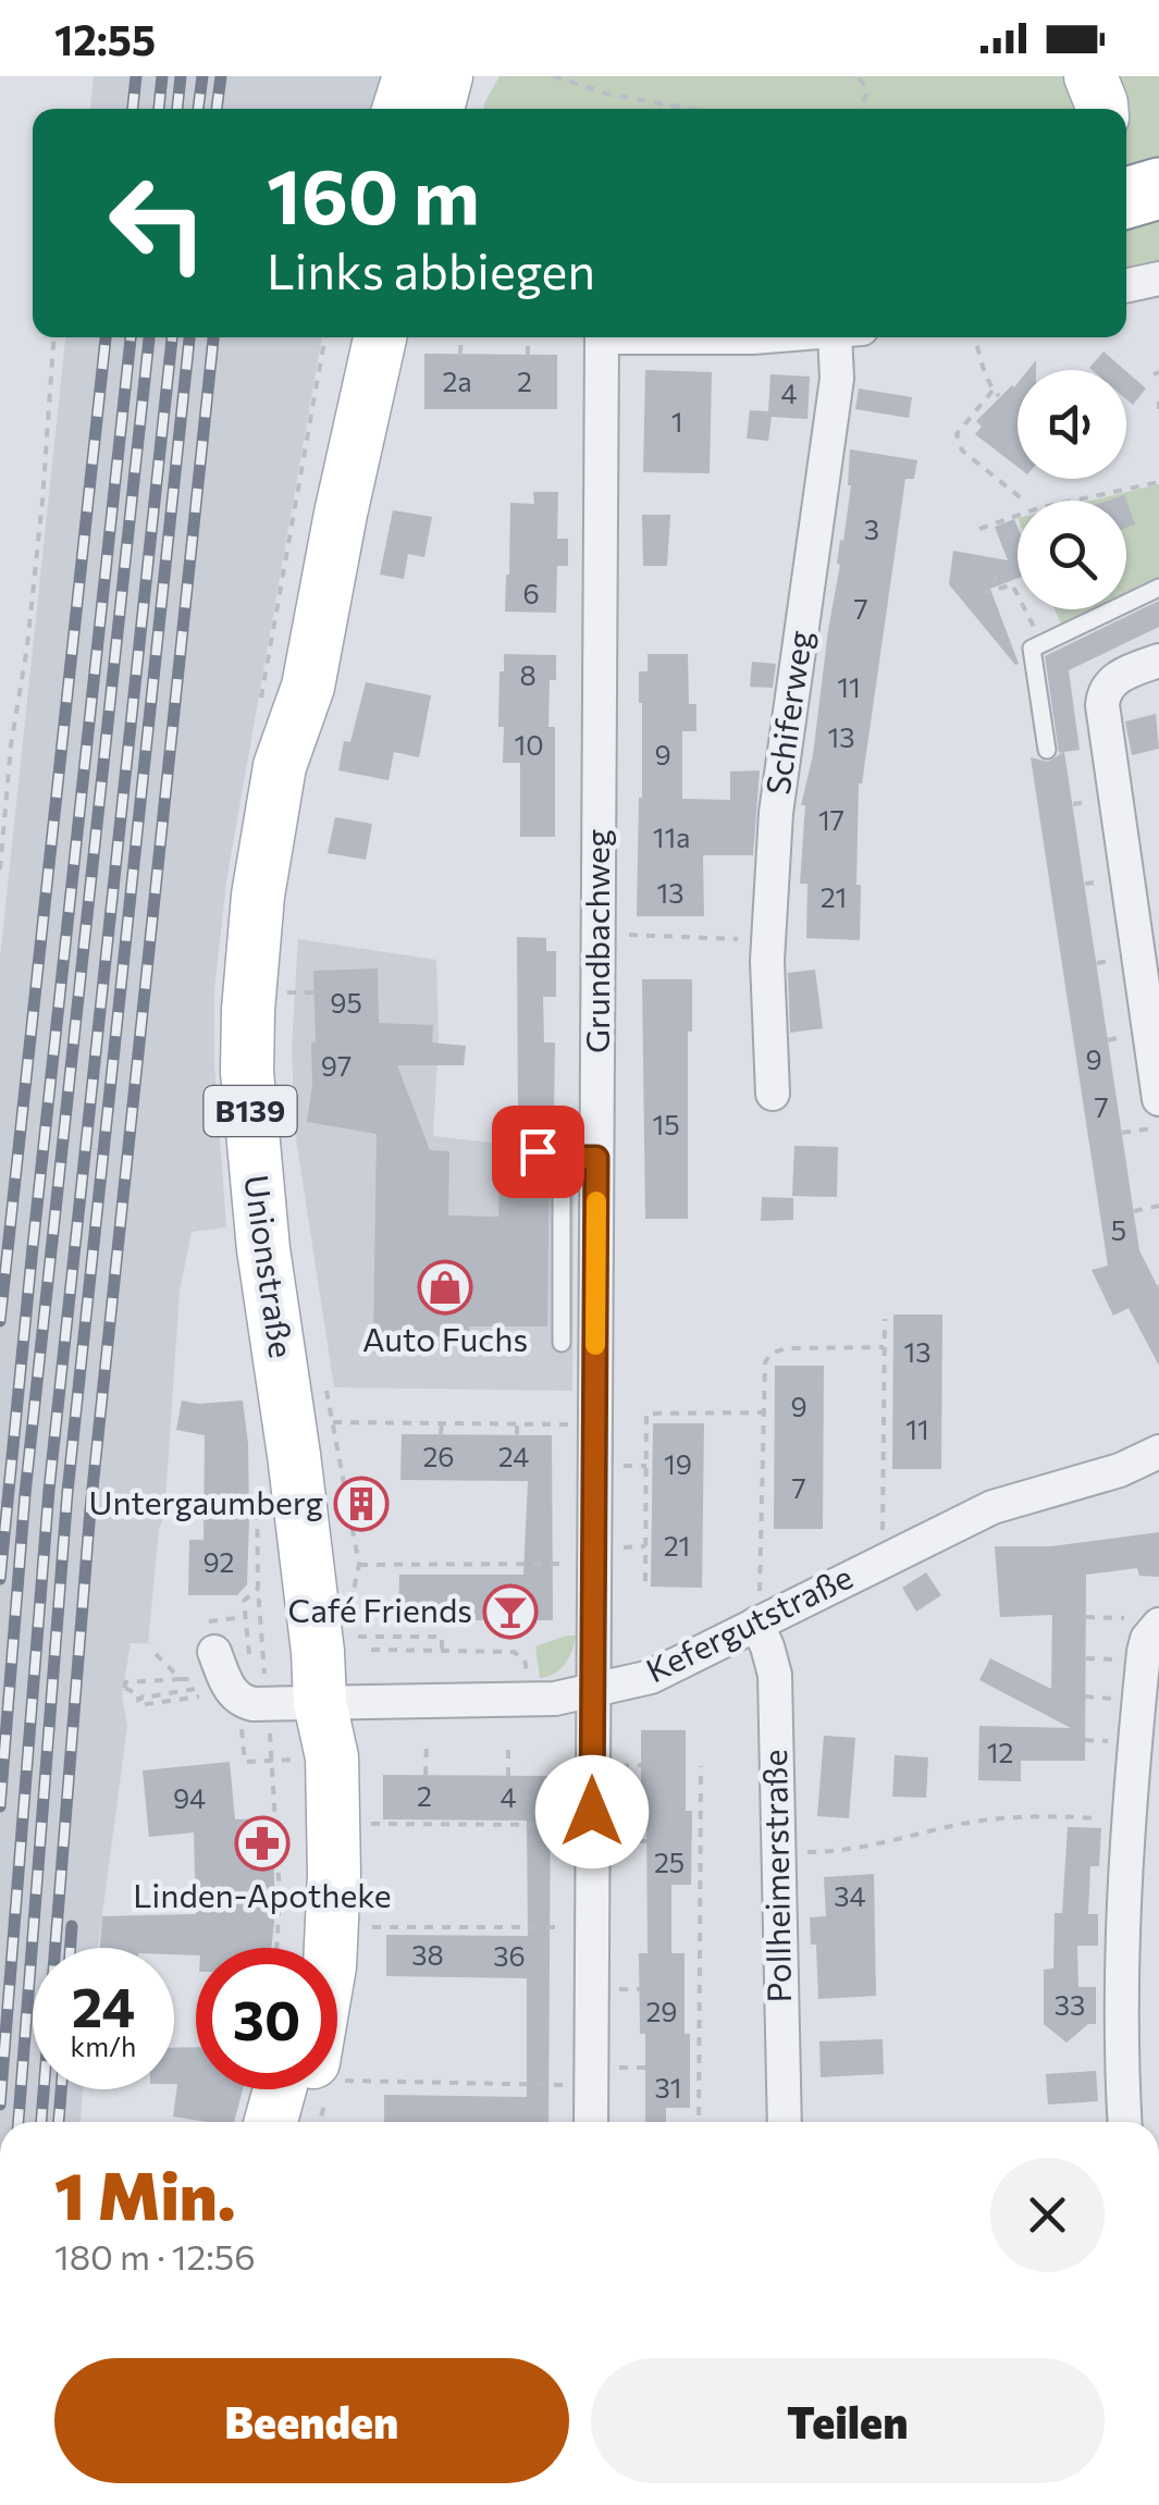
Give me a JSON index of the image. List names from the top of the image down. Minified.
{"streets":{"main road":["B139","Unionstraße"],"street":["Schiferweg","Grundbachweg","Kefergutstraße","Pollheimerstraße"]},"crossings":[["Grundbachweg","Kefergutstraße"],["Unionstraße","Kefergutstraße"],["Kefergutstraße","Pollheimerstraße"]],"places":{"shop":["Auto Fuchs"],"building":["Untergaumberg"],"bar":["Café Friends"],"pharmacy":["Linden-Apotheke"]},"house_numbers":["2a","2","4","1","3","6","7","8","11","13","10","9","17","11a","13","21","95","9","97","7","15","5","13","9","11","26","24","19","7","21","92","12","2","4","94","25","34","38","36","33","29","31"],"page":{"status":"12:55","turn":["160 m","Links abbiegen"],"speed":"24 km/h","limit":"30","heading":["1 Min.","180 m · 12:56"],"buttons":["Beenden","Teilen"]}}
